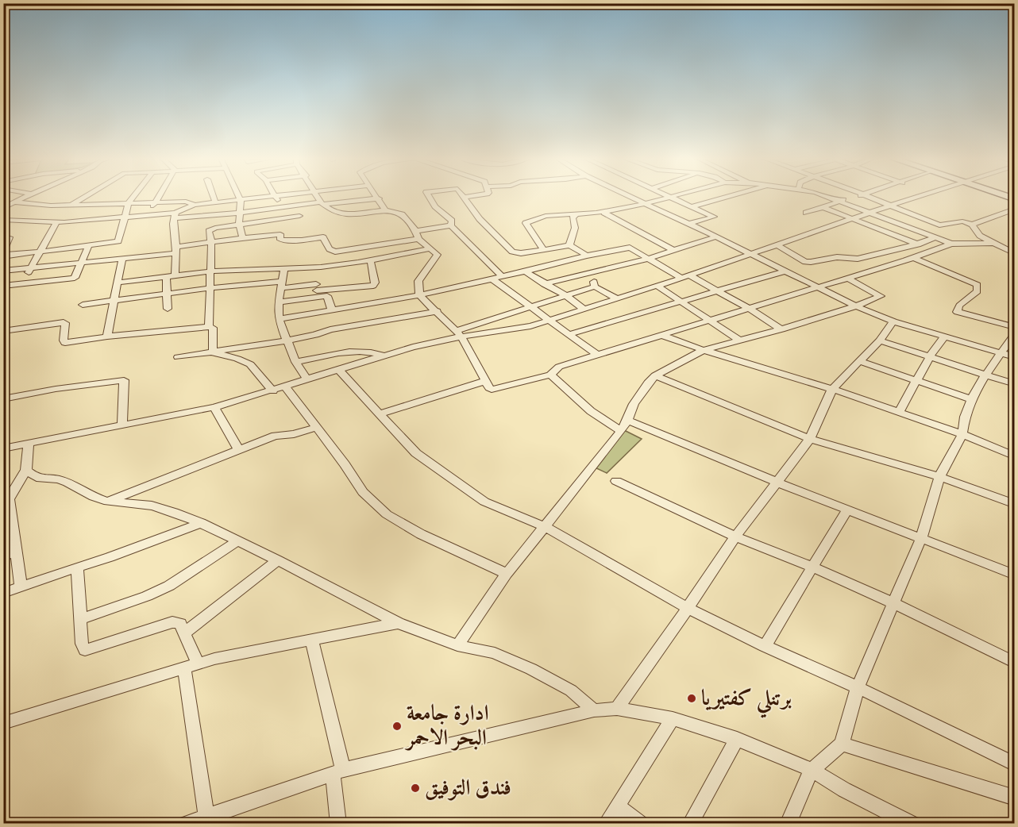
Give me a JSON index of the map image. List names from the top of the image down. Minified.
{"places":["برتنلي كفتيريا","ادارة جامعة البحر الاحمر","فندق التوفيق"]}
